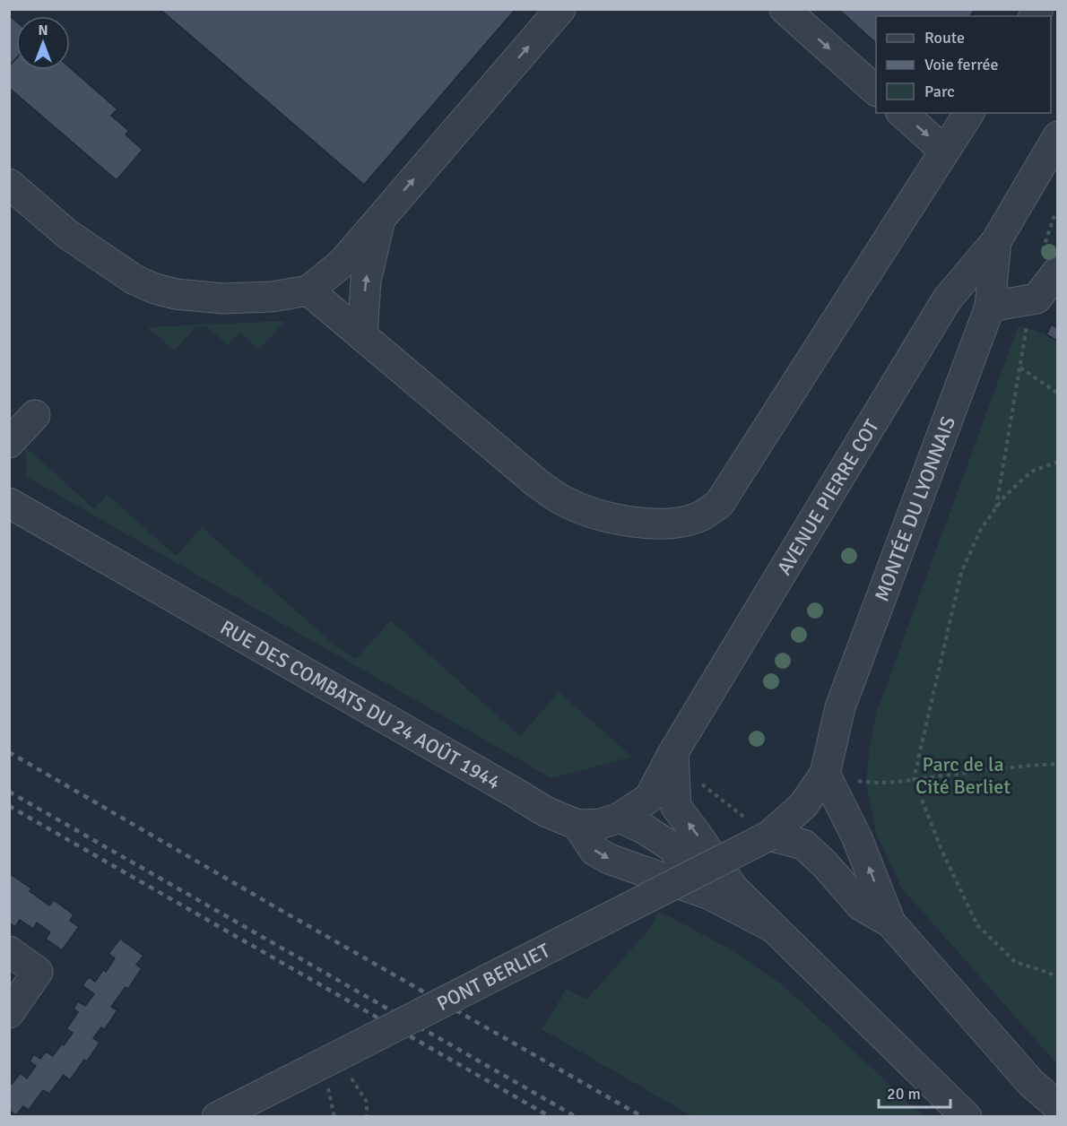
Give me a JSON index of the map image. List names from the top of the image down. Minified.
{"streets":{"street":["AVENUE PIERRE COT","MONTÉE DU LYONNAIS","RUE DES COMBATS DU 24 AOÛT 1944","PONT BERLIET"]},"crossings":[["AVENUE PIERRE COT","MONTÉE DU LYONNAIS"],["AVENUE PIERRE COT","RUE DES COMBATS DU 24 AOÛT 1944"],["MONTÉE DU LYONNAIS","PONT BERLIET"]],"parks":["Parc de la Cité Berliet"],"legend":["Route","Voie ferrée","Parc"],"scale_bar":"20 m","north":"top"}
